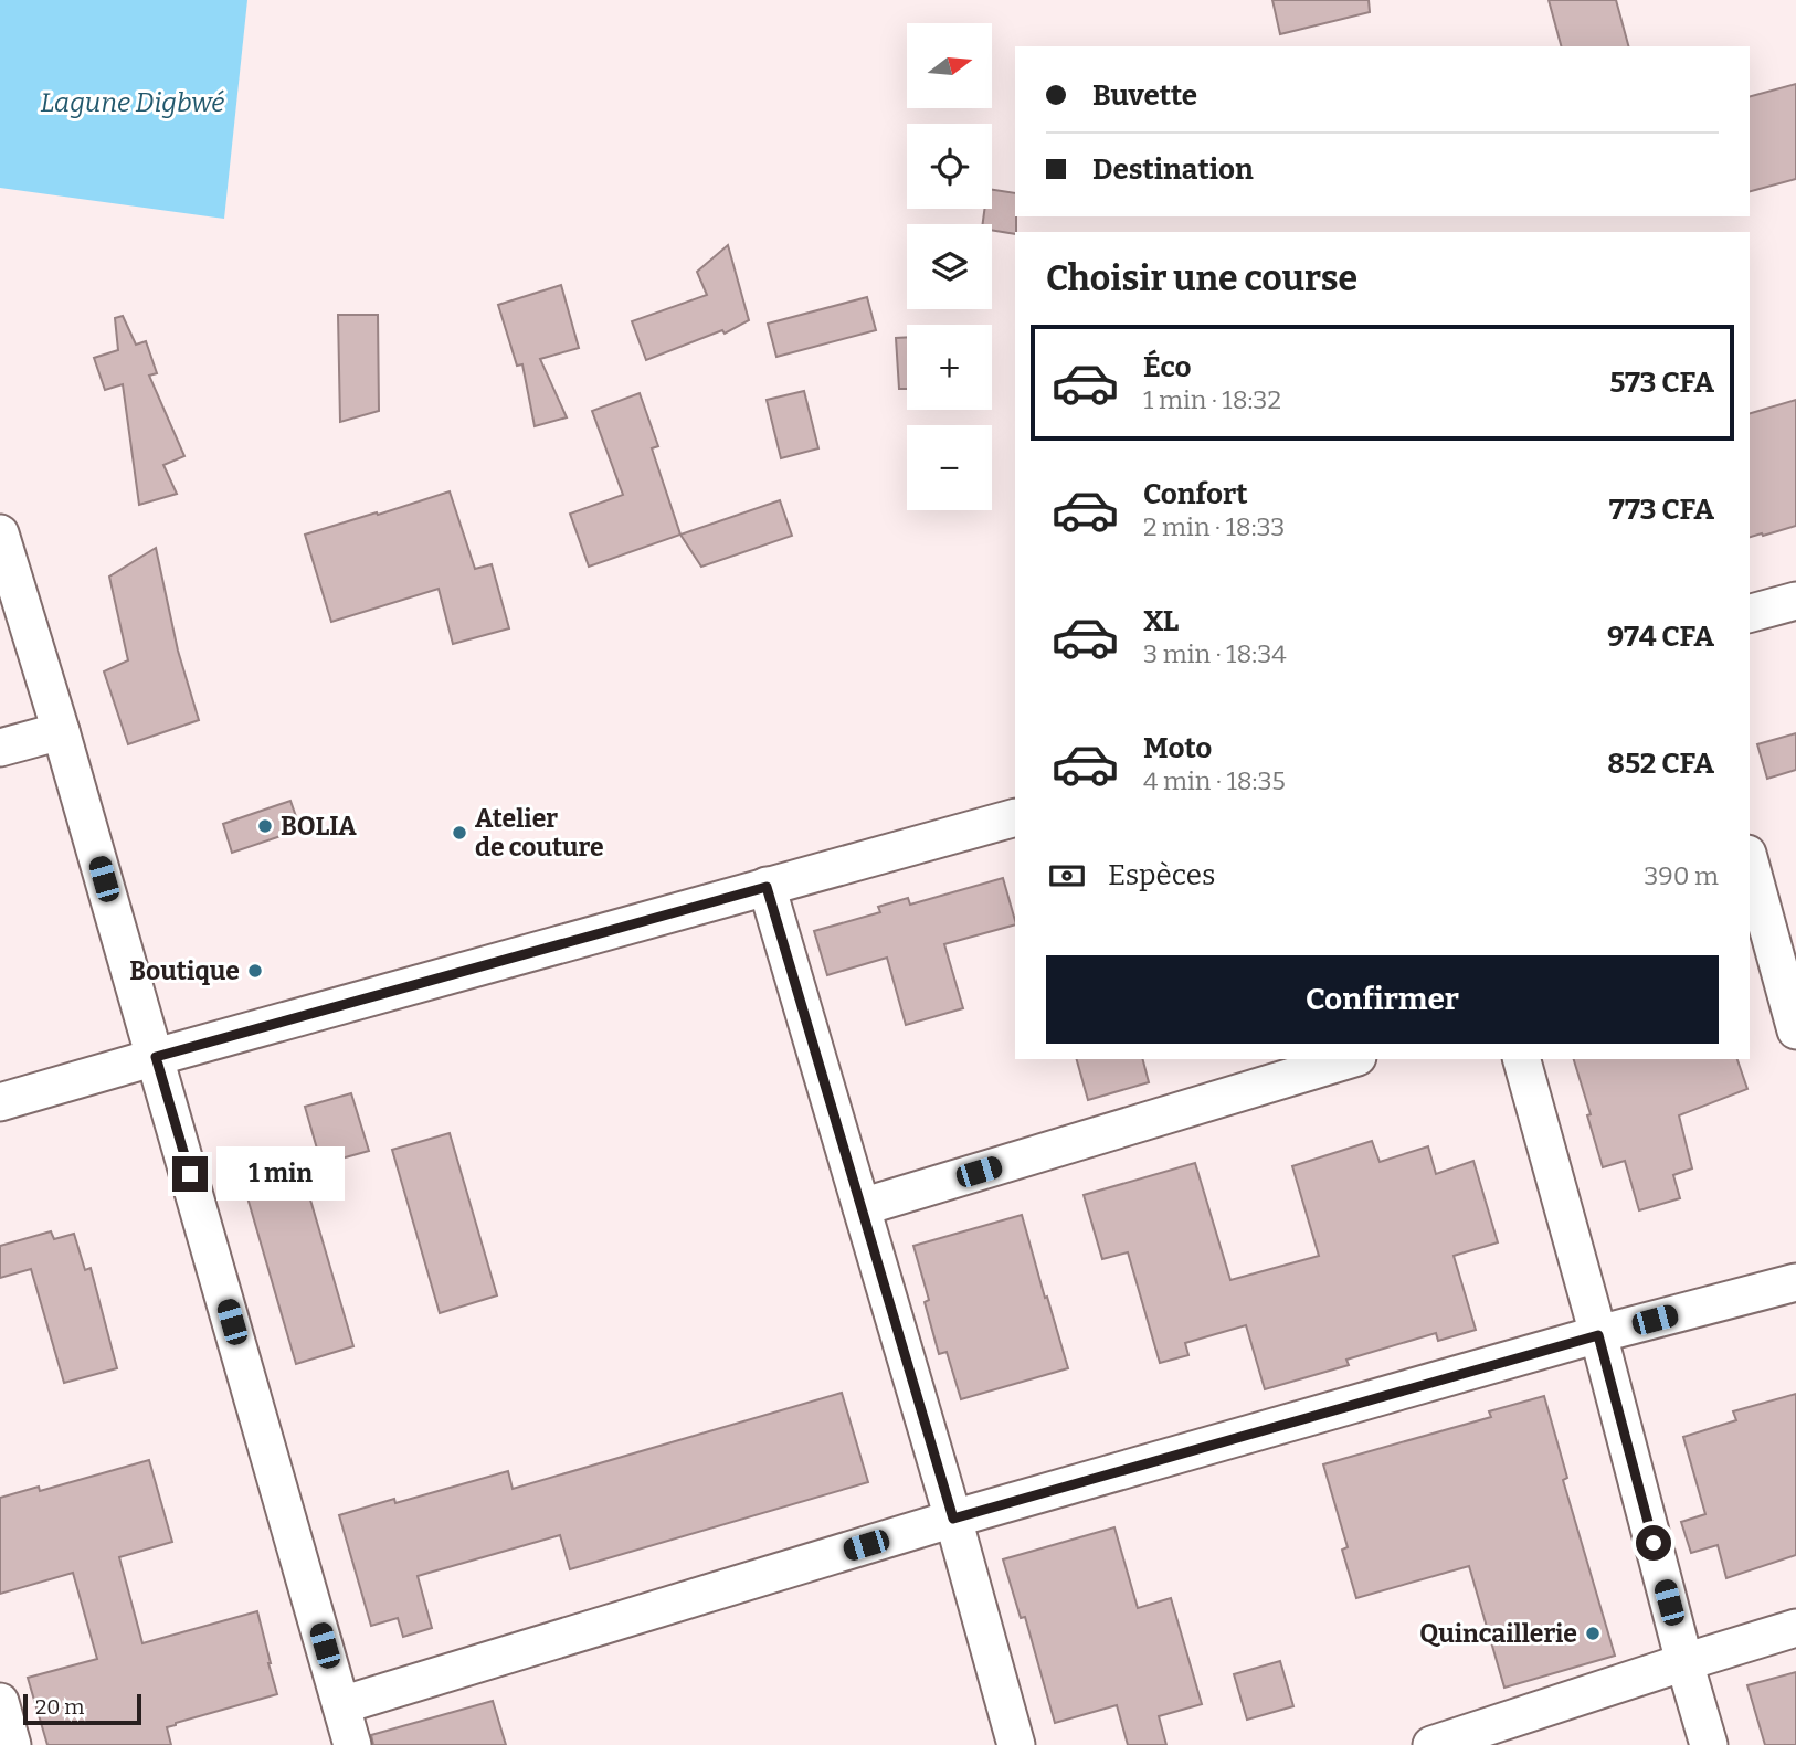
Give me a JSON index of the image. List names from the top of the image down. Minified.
{"water":["Lagune Digbwé"],"places":["BOLIA","Atelier de couture","Boutique","Quincaillerie"],"scale_bar":"20 m","north":"right","page":{"map_buttons":["+","−"],"banner":["Buvette","Destination"],"heading":"Choisir une course","list":[{"name":"Éco","note":"1 min · 18:32","value":"573 CFA"},{"name":"Confort","note":"2 min · 18:33","value":"773 CFA"},{"name":"XL","note":"3 min · 18:34","value":"974 CFA"},{"name":"Moto","note":"4 min · 18:35","value":"852 CFA"}],"pay":["Espèces","390 m"],"buttons":"Confirmer","bubble":"1 min","scale":"20 m"}}
